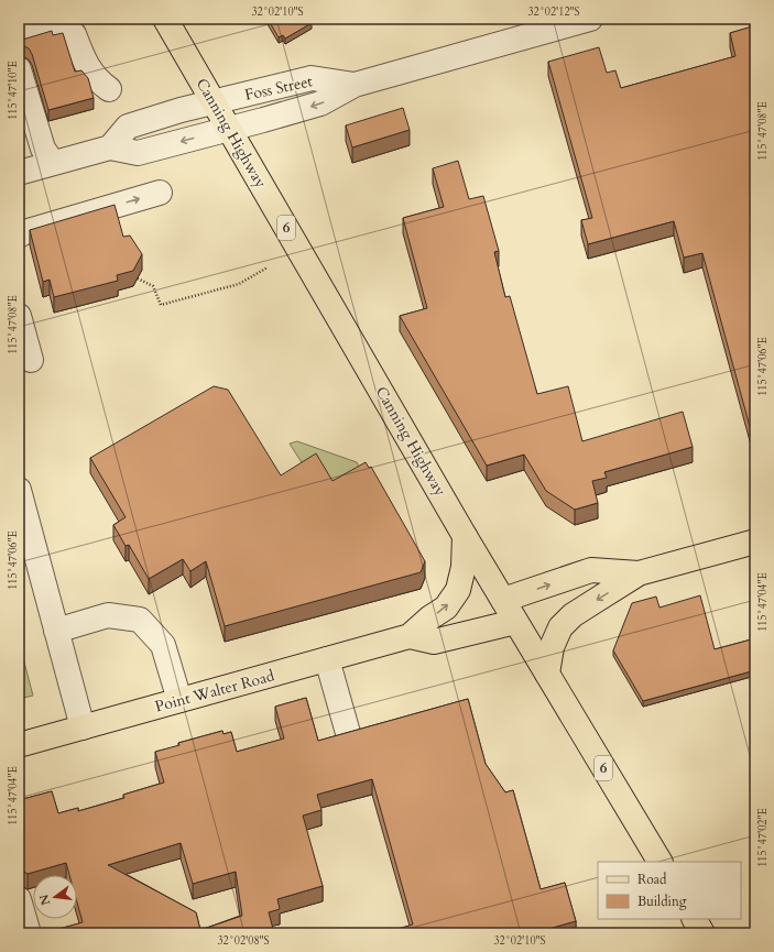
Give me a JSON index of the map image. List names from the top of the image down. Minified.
{"streets":{"main road":["Canning Highway","6","Point Walter Road"],"street":["Foss Street"]},"crossings":[["Foss Street","Canning Highway"],["Canning Highway","Point Walter Road"]],"legend":["Road","Building"],"north":"left","coordinates":["32°02'10\"S","32°02'12\"S","115°47'10\"E","115°47'08\"E","115°47'06\"E","115°47'04\"E","115°47'02\"E","32°02'08\"S"]}
